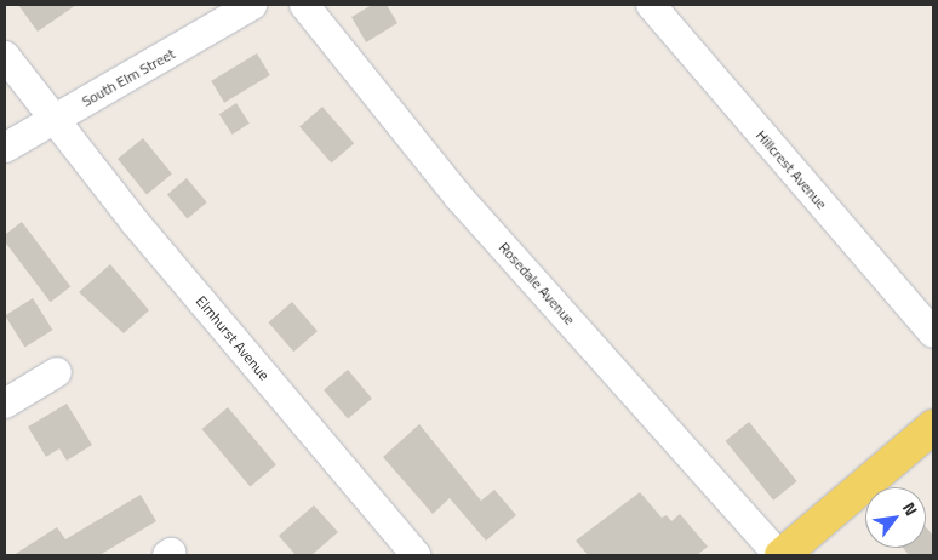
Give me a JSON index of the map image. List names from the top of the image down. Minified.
{"streets":{"street":["South Elm Street","Hillcrest Avenue","Rosedale Avenue","Elmhurst Avenue"]},"crossings":[["South Elm Street","Elmhurst Avenue"]],"north":"top right"}
